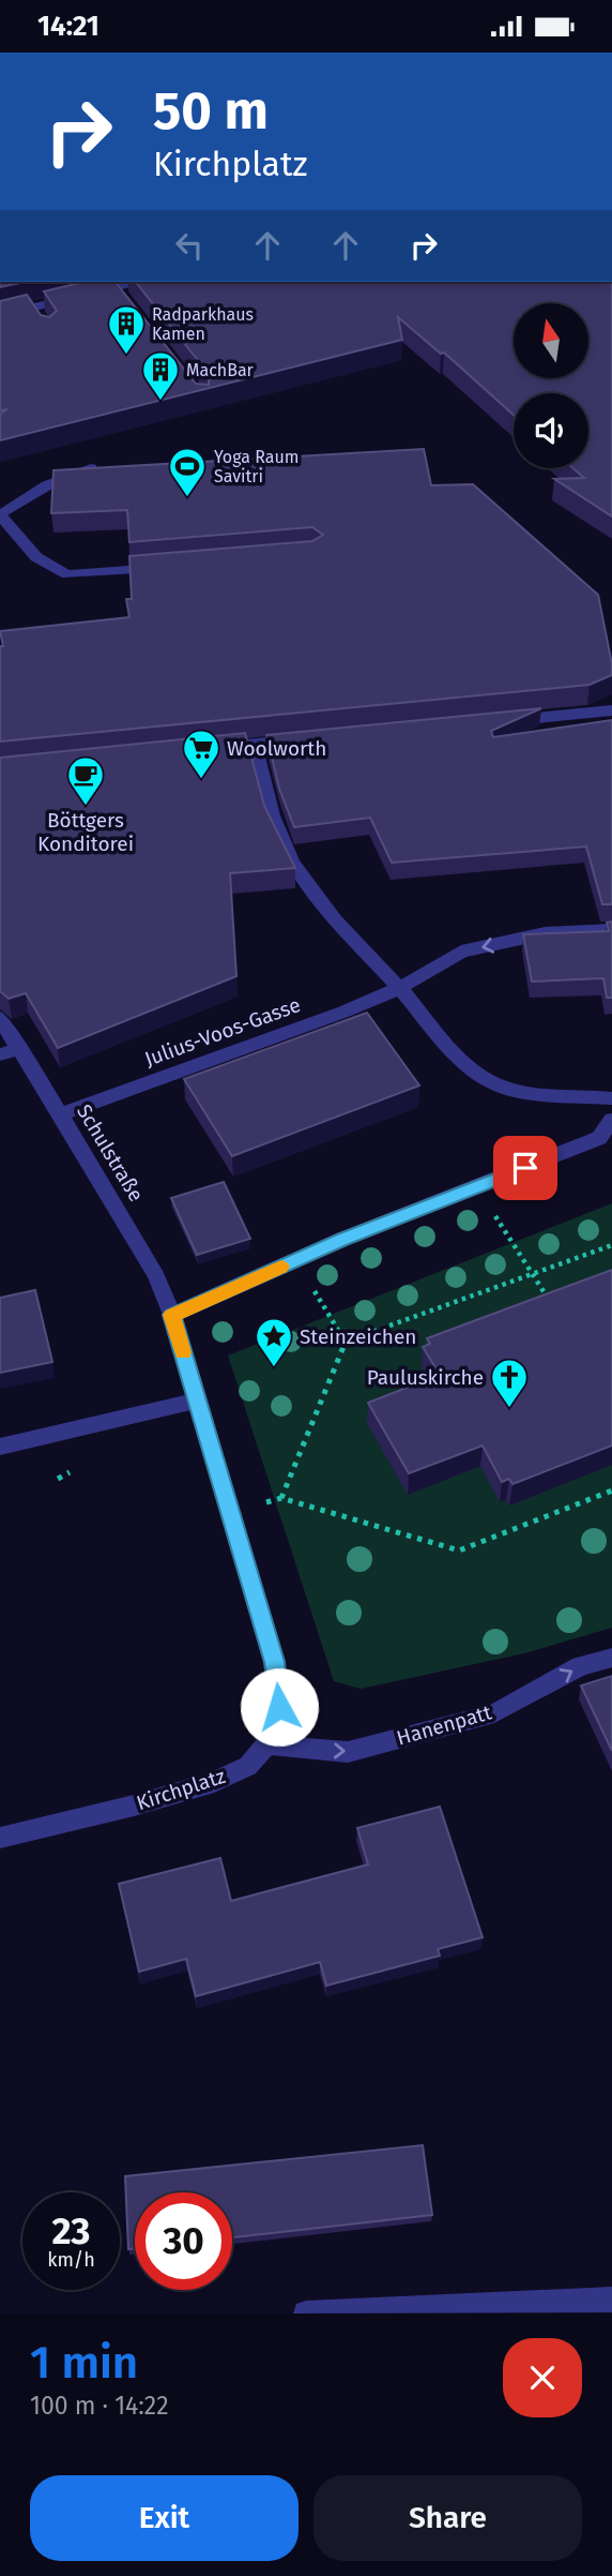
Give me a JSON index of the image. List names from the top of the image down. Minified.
{"streets":{"street":["Julius-Voos-Gasse","Schulstraße","Hanenpatt","Kirchplatz"]},"crossings":[["Julius-Voos-Gasse","Schulstraße"],["Schulstraße","Kirchplatz"],["Hanenpatt","Kirchplatz"]],"one_way":["Julius-Voos-Gasse","Hanenpatt"],"places":{"building":["Radparkhaus Kamen","MachBar"],"sports":["Yoga Raum Savitri"],"supermarket":["Woolworth"],"cafe":["Böttgers Konditorei"],"place":["Steinzeichen"],"church":["Pauluskirche"]},"north":"top","page":{"status":"14:21","turn":["50 m","Kirchplatz"],"speed":"23 km/h","limit":"30","heading":["1 min","100 m · 14:22"],"buttons":["Exit","Share"]}}
